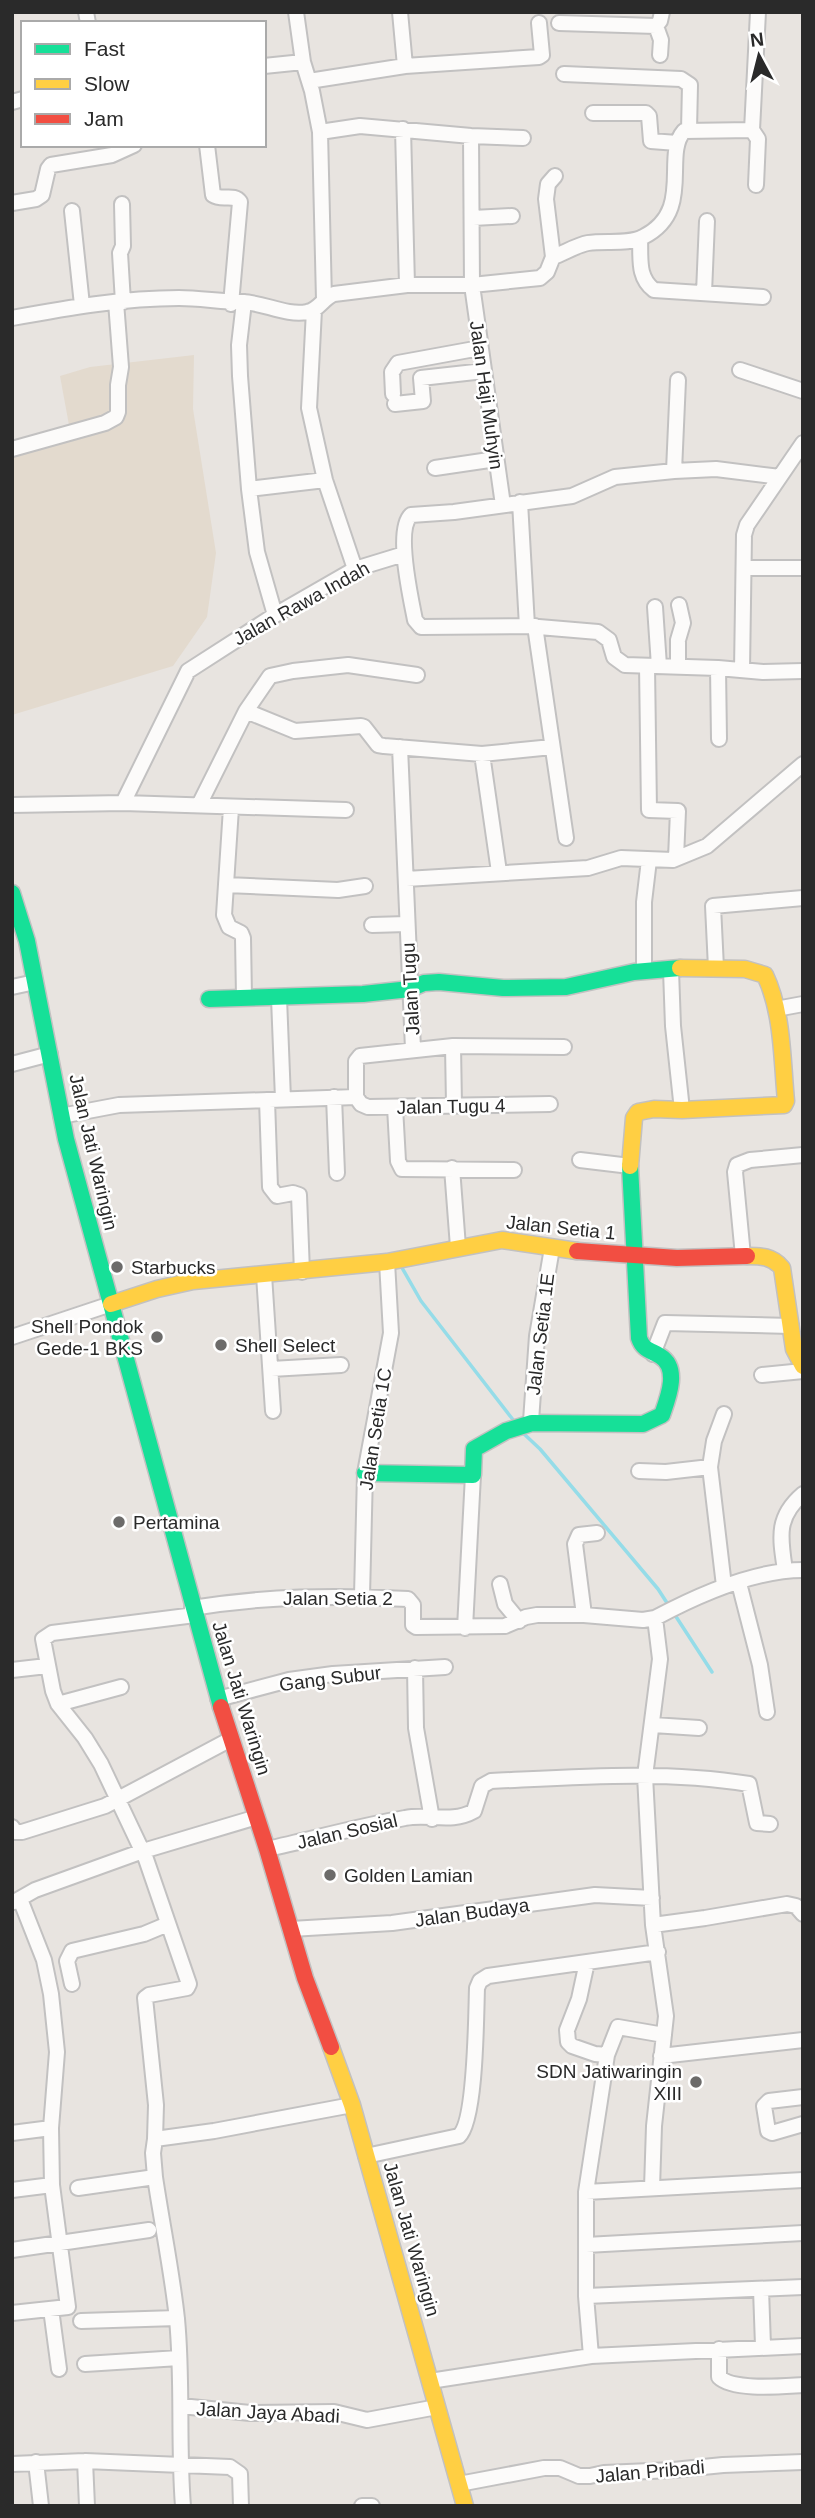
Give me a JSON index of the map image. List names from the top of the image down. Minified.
{"streets":{"street":["Jalan Haji Muhyin","Jalan Rawa Indah","Jalan Tugu","Jalan Tugu 4","Jalan Jati Waringin","Jalan Setia 1","Jalan Setia 1E","Jalan Setia 1C","Jalan Setia 2","Gang Subur","Jalan Sosial","Jalan Budaya","Jalan Jaya Abadi","Jalan Pribadi"]},"crossings":[["Jalan Tugu","Jalan Tugu 4"],["Jalan Jati Waringin","Jalan Setia 1"],["Jalan Jati Waringin","Jalan Setia 2"],["Jalan Jati Waringin","Gang Subur"],["Jalan Jati Waringin","Jalan Sosial"],["Jalan Jati Waringin","Jalan Budaya"],["Jalan Jati Waringin","Jalan Jaya Abadi"],["Jalan Jati Waringin","Jalan Pribadi"],["Jalan Setia 1","Jalan Setia 1E"],["Jalan Setia 1","Jalan Setia 1C"],["Jalan Setia 1C","Jalan Setia 2"]],"places":["Starbucks","Shell Pondok Gede-1 BKS","Shell Select","Pertamina","Golden Lamian","SDN Jatiwaringin XIII"],"legend":["Fast","Slow","Jam"],"north":"top"}
